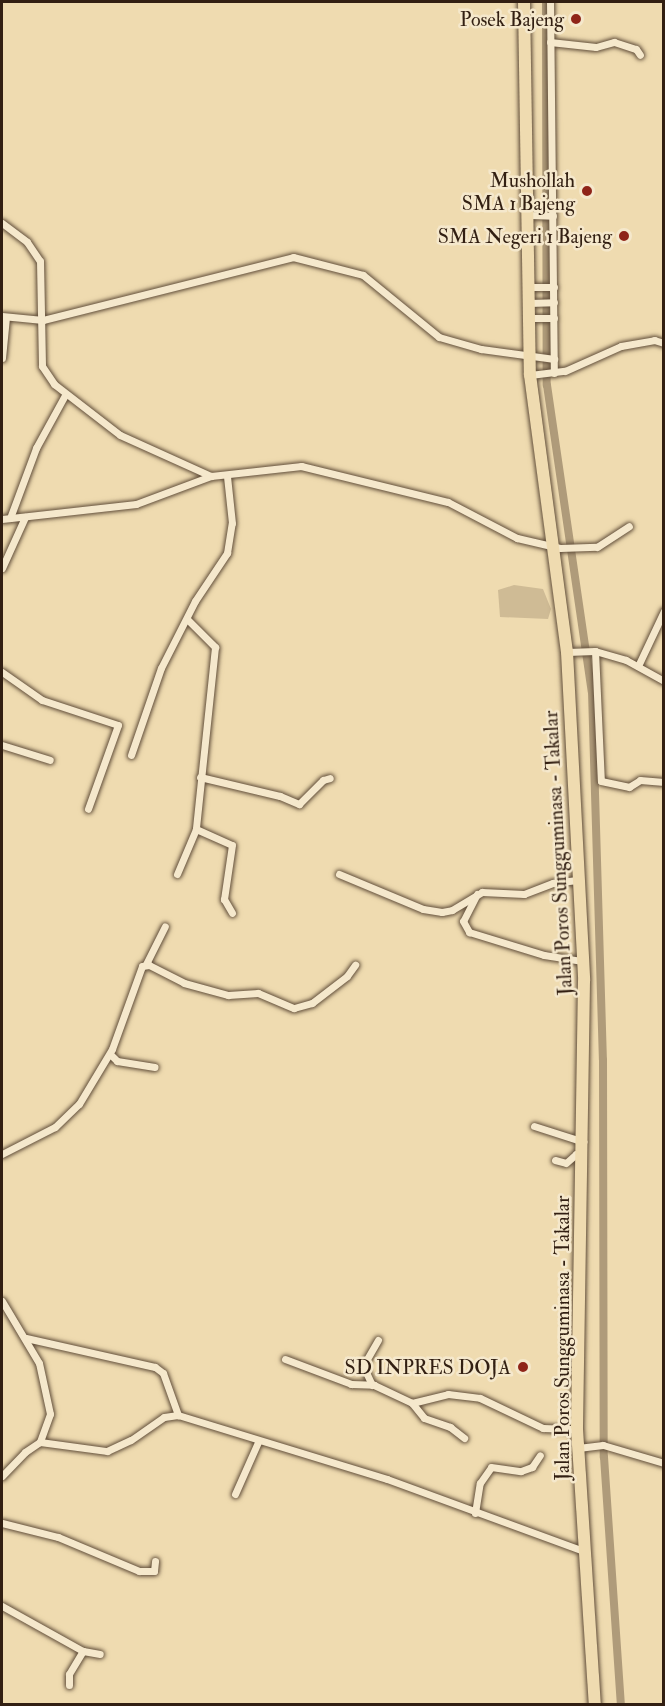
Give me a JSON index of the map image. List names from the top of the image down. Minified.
{"streets":{"highway":["Jalan Poros Sungguminasa - Takalar"]},"places":["Posek Bajeng","Mushollah SMA 1 Bajeng","SMA Negeri 1 Bajeng","SD INPRES DOJA"]}
